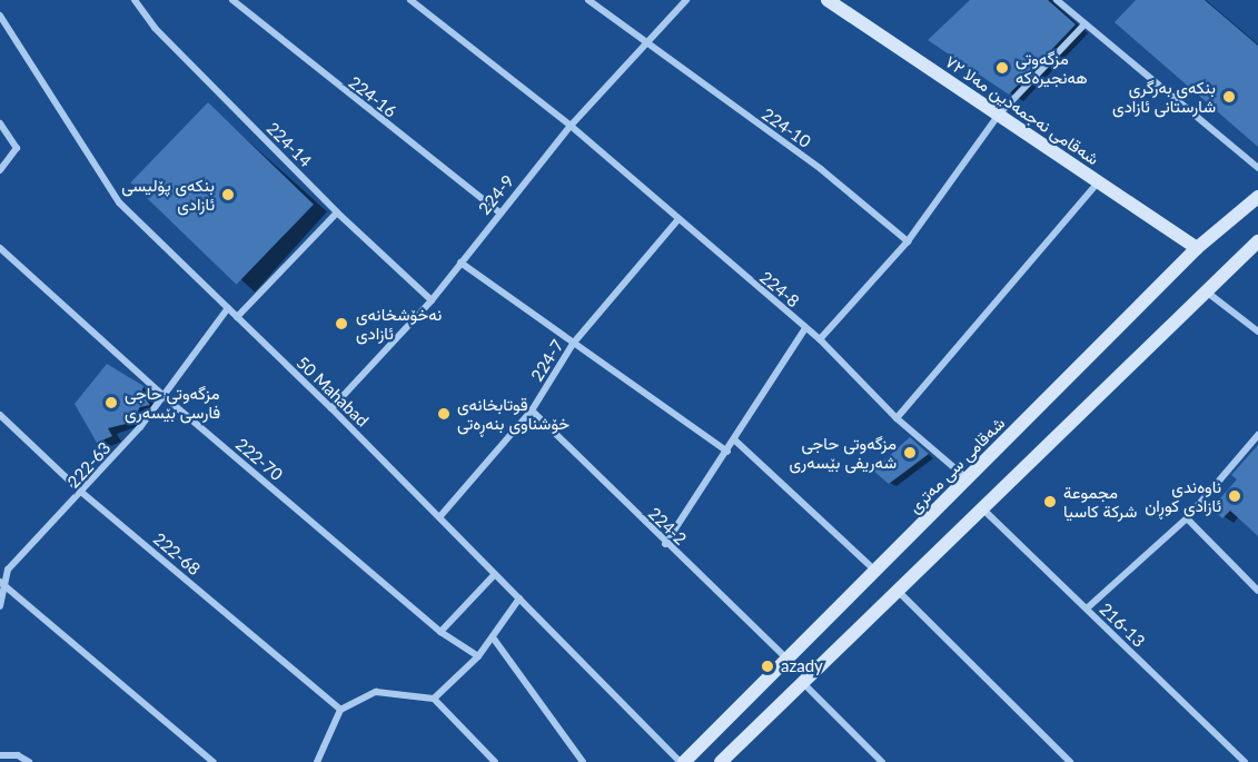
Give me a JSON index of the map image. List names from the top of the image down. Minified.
{"streets":{"main road":["شەقامی نەجمەدین مەلا ٧٢","شەقامی سی مەتری"],"street":["224-16","224-10","224-14","224-9","224-8","224-7","50 Mahabad","222-70","222-63","224-2","222-68","216-13"]},"crossings":[["224-16","224-9"],["شەقامی نەجمەدین مەلا ٧٢","شەقامی سی مەتری"],["224-10","224-9"],["224-14","224-9"],["224-9","224-8"],["224-9","50 Mahabad"],["224-8","224-7"],["224-8","شەقامی سی مەتری"],["224-7","50 Mahabad"],["224-7","224-2"],["50 Mahabad","222-63"],["50 Mahabad","شەقامی سی مەتری"],["222-70","222-63"],["222-63","222-68"],["شەقامی سی مەتری","224-2"]],"places":["مزگەوتی ھەنجیرەکە","بنکەی بەرگری شارستانی ئازادی","بنکەی پۆلیسی ئازادی","نەخۆشخانەی ئازادی","مزگەوتی حاجی فارسی بێسەری","قوتابخانەی خۆشناوی بنەڕەتی","مزگەوتی حاجی شەریفی بێسەری","ناوەندی ئازادی کوڕان","مجموعة شرکة کاسیا","azady"]}
